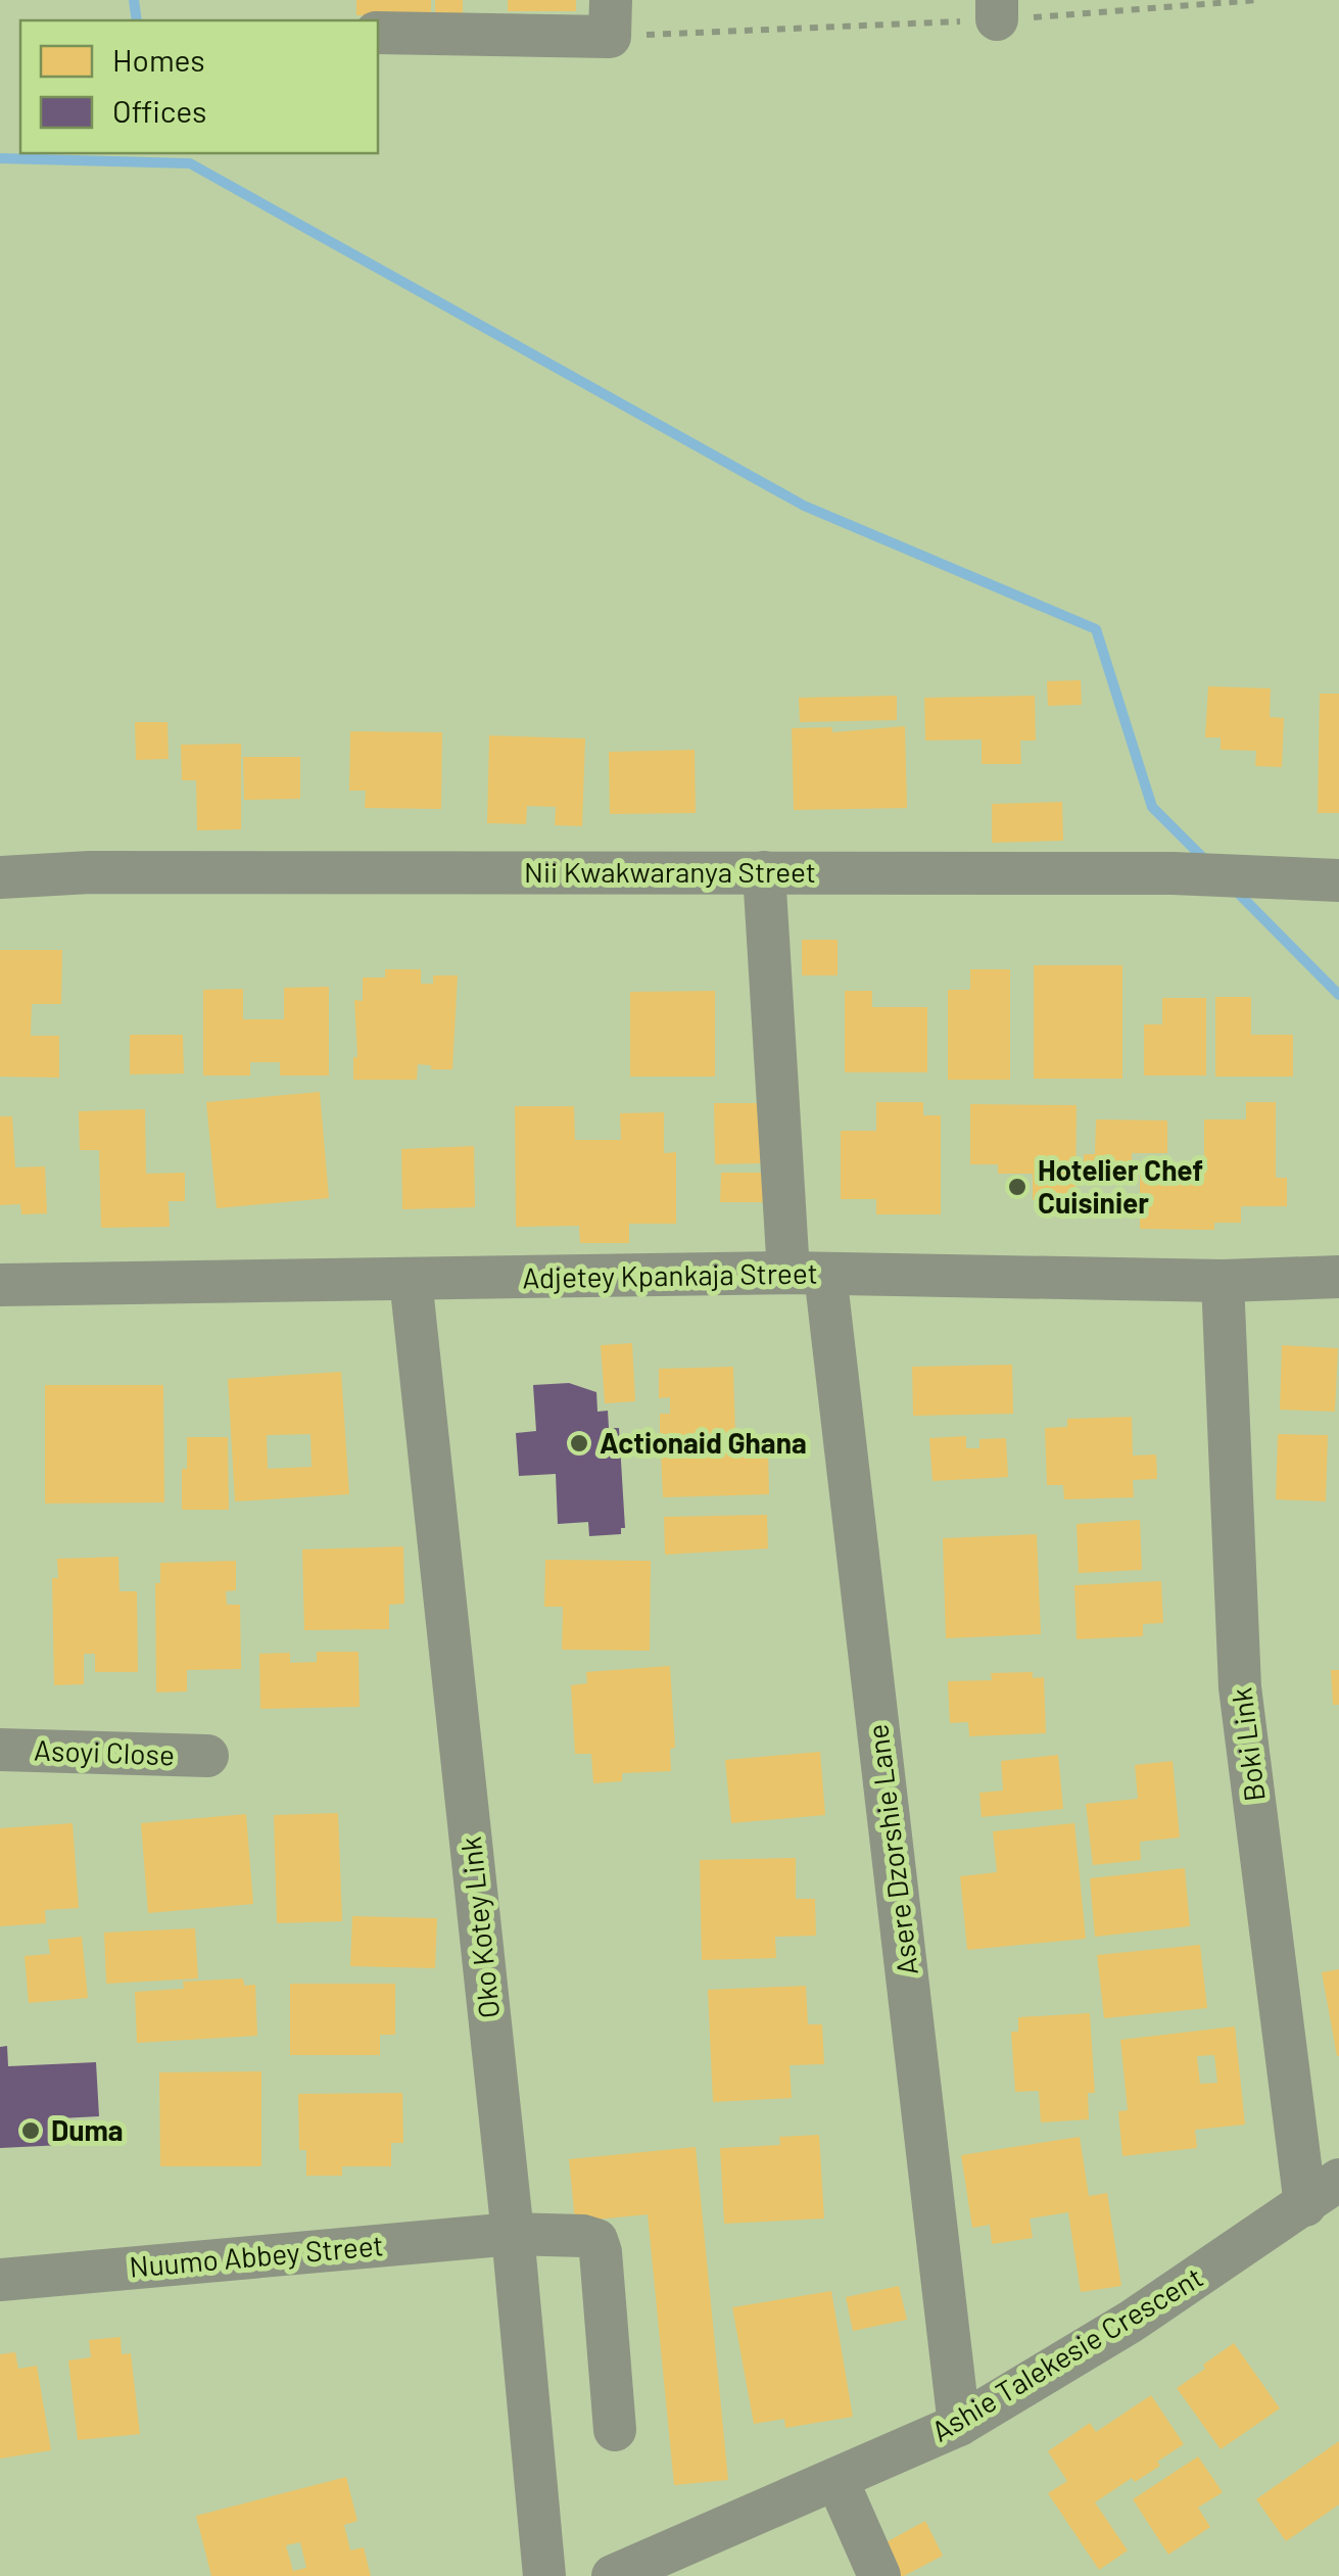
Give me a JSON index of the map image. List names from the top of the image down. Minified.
{"streets":{"street":["Nii Kwakwaranya Street","Adjetey Kpankaja Street","Boki Link","Asoyi Close","Asere Dzorshie Lane","Oko Kotey Link","Nuumo Abbey Street","Ashie Talekesie Crescent"]},"crossings":[["Nii Kwakwaranya Street","Asere Dzorshie Lane"],["Adjetey Kpankaja Street","Boki Link"],["Adjetey Kpankaja Street","Asere Dzorshie Lane"],["Adjetey Kpankaja Street","Oko Kotey Link"],["Boki Link","Ashie Talekesie Crescent"],["Asere Dzorshie Lane","Ashie Talekesie Crescent"],["Oko Kotey Link","Nuumo Abbey Street"]],"places":["Hotelier Chef Cuisinier","Actionaid Ghana","Duma"],"legend":["Homes","Offices"]}
